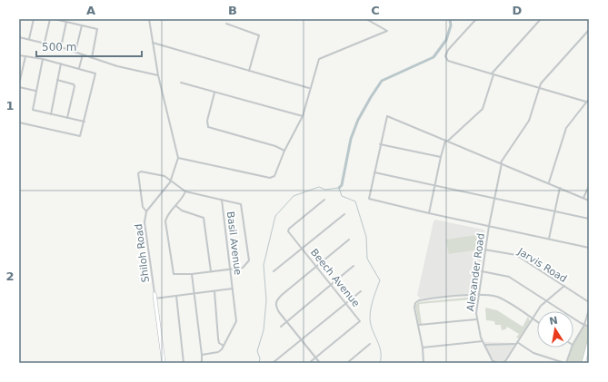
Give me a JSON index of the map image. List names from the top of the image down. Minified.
{"streets":{"street":["Basil Avenue","Shiloh Road","Jarvis Road","Alexander Road","Beech Avenue"]},"crossings":[["Jarvis Road","Alexander Road"]],"scale_bar":"500 m","north":"top","grid":{"columns":["A","B","C","D"],"rows":["1","2"]}}
